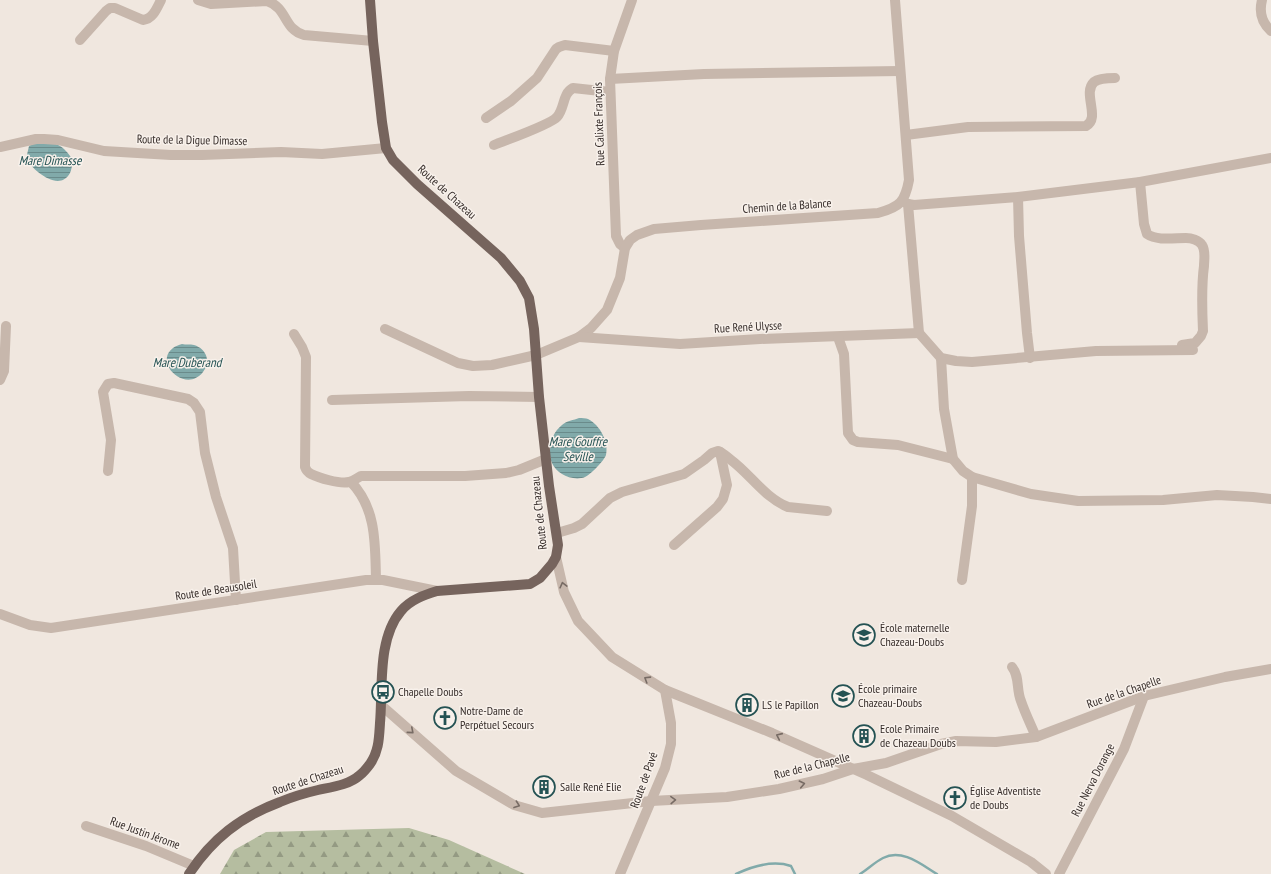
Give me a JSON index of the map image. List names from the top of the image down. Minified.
{"streets":{"main road":["Route de Chazeau"],"street":["Rue Calixte François","Route de la Digue Dimasse","Chemin de la Balance","Rue René Ulysse","Route de Beausoleil","Rue de la Chapelle","Route de Pavé","Rue Nerva Dorange","Rue Justin Jérome"]},"crossings":[["Rue Calixte François","Chemin de la Balance"],["Route de la Digue Dimasse","Route de Chazeau"],["Route de Chazeau","Route de Beausoleil"],["Route de Chazeau","Rue de la Chapelle"],["Route de Chazeau","Rue Justin Jérome"],["Rue de la Chapelle","Route de Pavé"],["Rue de la Chapelle","Rue Nerva Dorange"]],"water":["Mare Dimasse","Mare Duberand","Mare Gouffre Seville"],"places":{"school or university":["École maternelle Chazeau-Doubs","École primaire Chazeau-Doubs"],"bus stop":["Chapelle Doubs"],"building":["LS le Papillon","Ecole Primaire de Chazeau Doubs","Salle René Elie"],"church":["Notre-Dame de Perpétuel Secours","Église Adventiste de Doubs"]}}
